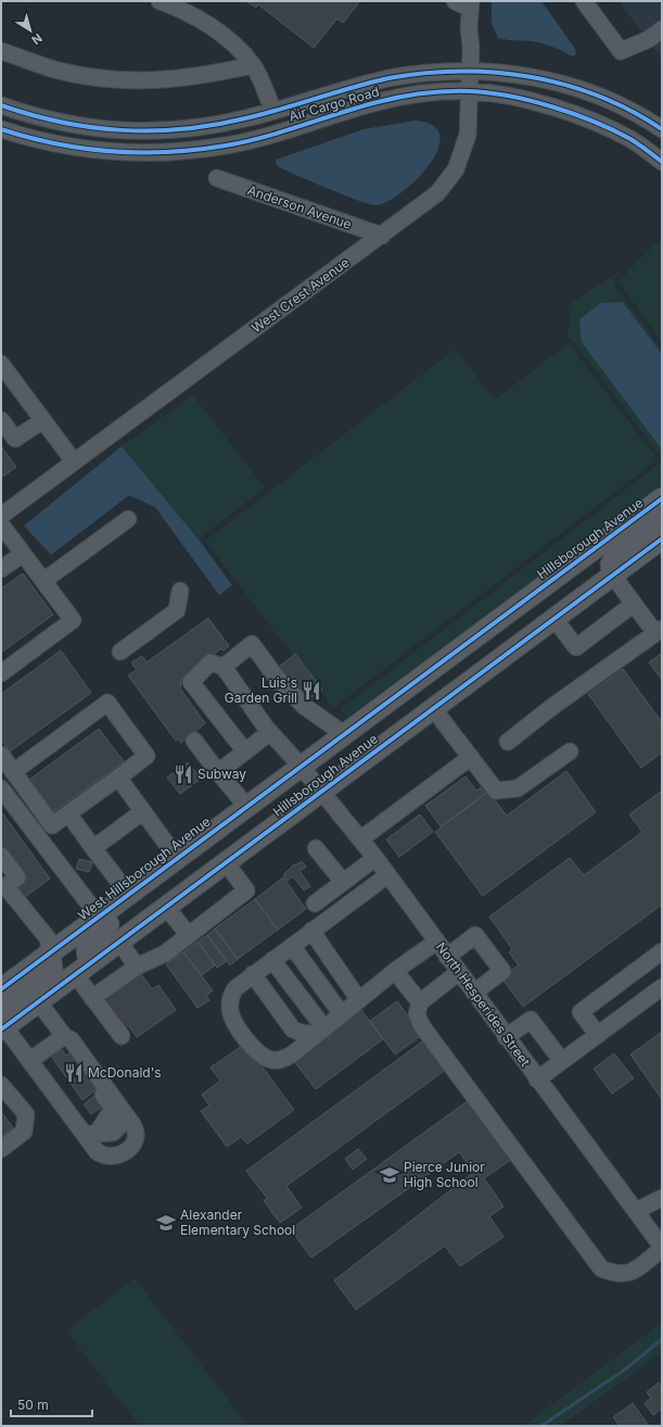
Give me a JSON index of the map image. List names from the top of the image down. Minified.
{"streets":{"main road":["Hillsborough Avenue","West Hillsborough Avenue"],"street":["Air Cargo Road","Anderson Avenue","West Crest Avenue","North Hesperides Street"]},"crossings":[["Air Cargo Road","West Crest Avenue"],["Anderson Avenue","West Crest Avenue"],["Hillsborough Avenue","West Hillsborough Avenue"],["Hillsborough Avenue","North Hesperides Street"],["West Hillsborough Avenue","North Hesperides Street"]],"places":{"restaurant":["Luis's Garden Grill","Subway","McDonald's"],"school or university":["Pierce Junior High School","Alexander Elementary School"]},"scale_bar":"50 m","north":"bottom right"}
